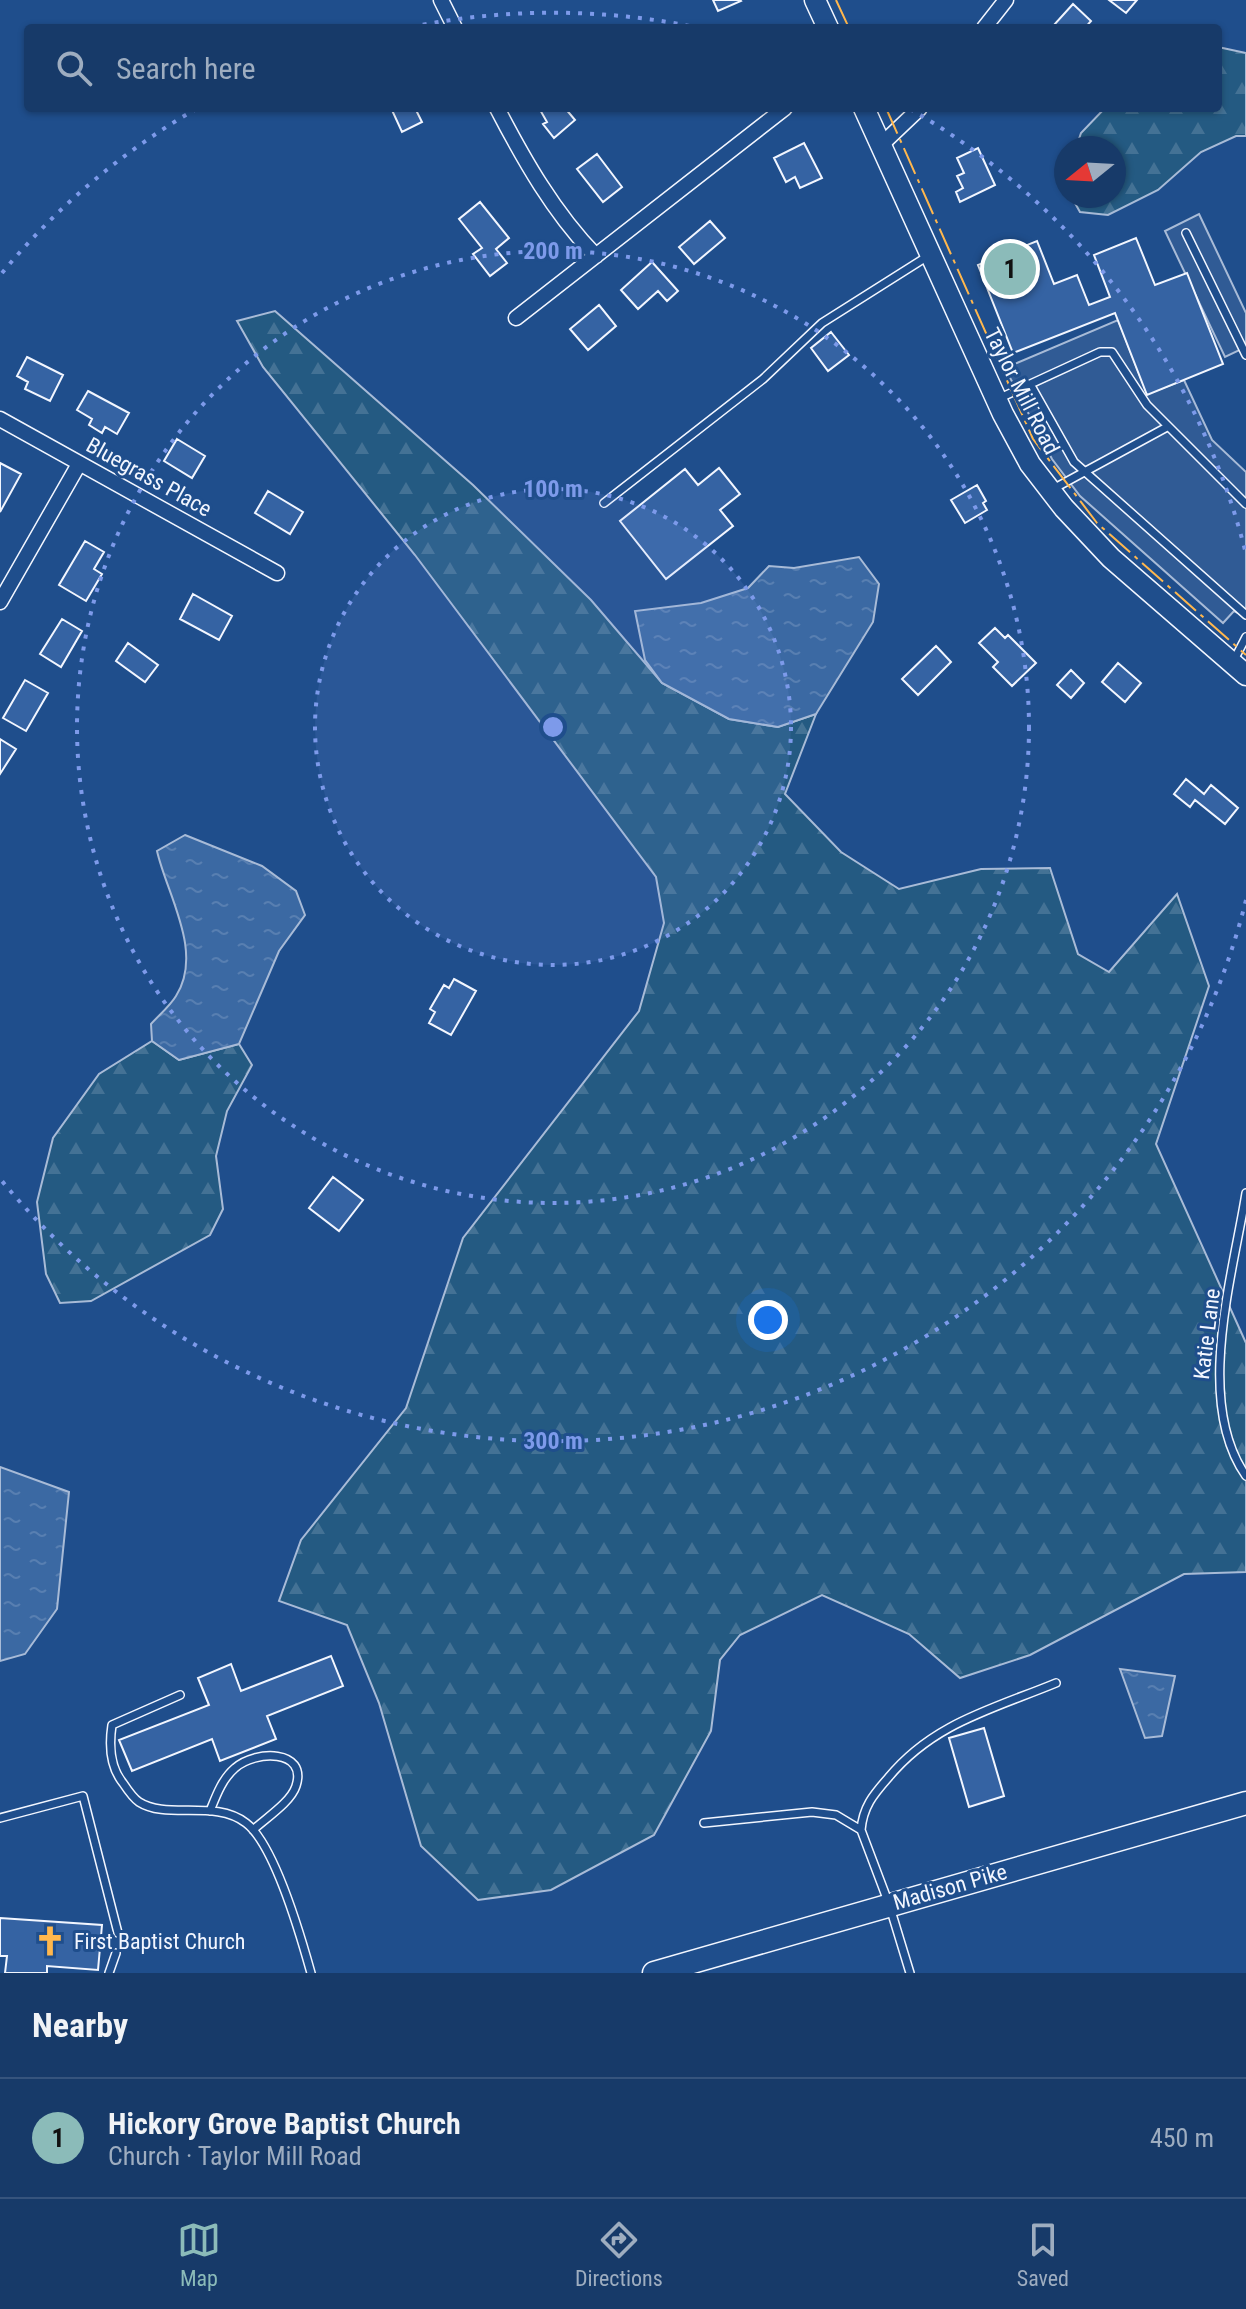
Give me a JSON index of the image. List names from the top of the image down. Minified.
{"streets":{"main road":["Taylor Mill Road","Madison Pike"],"street":["Bluegrass Place"],"lane":["Katie Lane"]},"places":{"church":["First Baptist Church"]},"north":"left","page":{"search":"Search here","pins":"1","heading":"Nearby","list":[{"mark":"1","name":"Hickory Grove Baptist Church","note":"Church · Taylor Mill Road","value":"450 m"}],"nav":["Map","Directions","Saved"]},"rings":["200 m","100 m","300 m"]}
